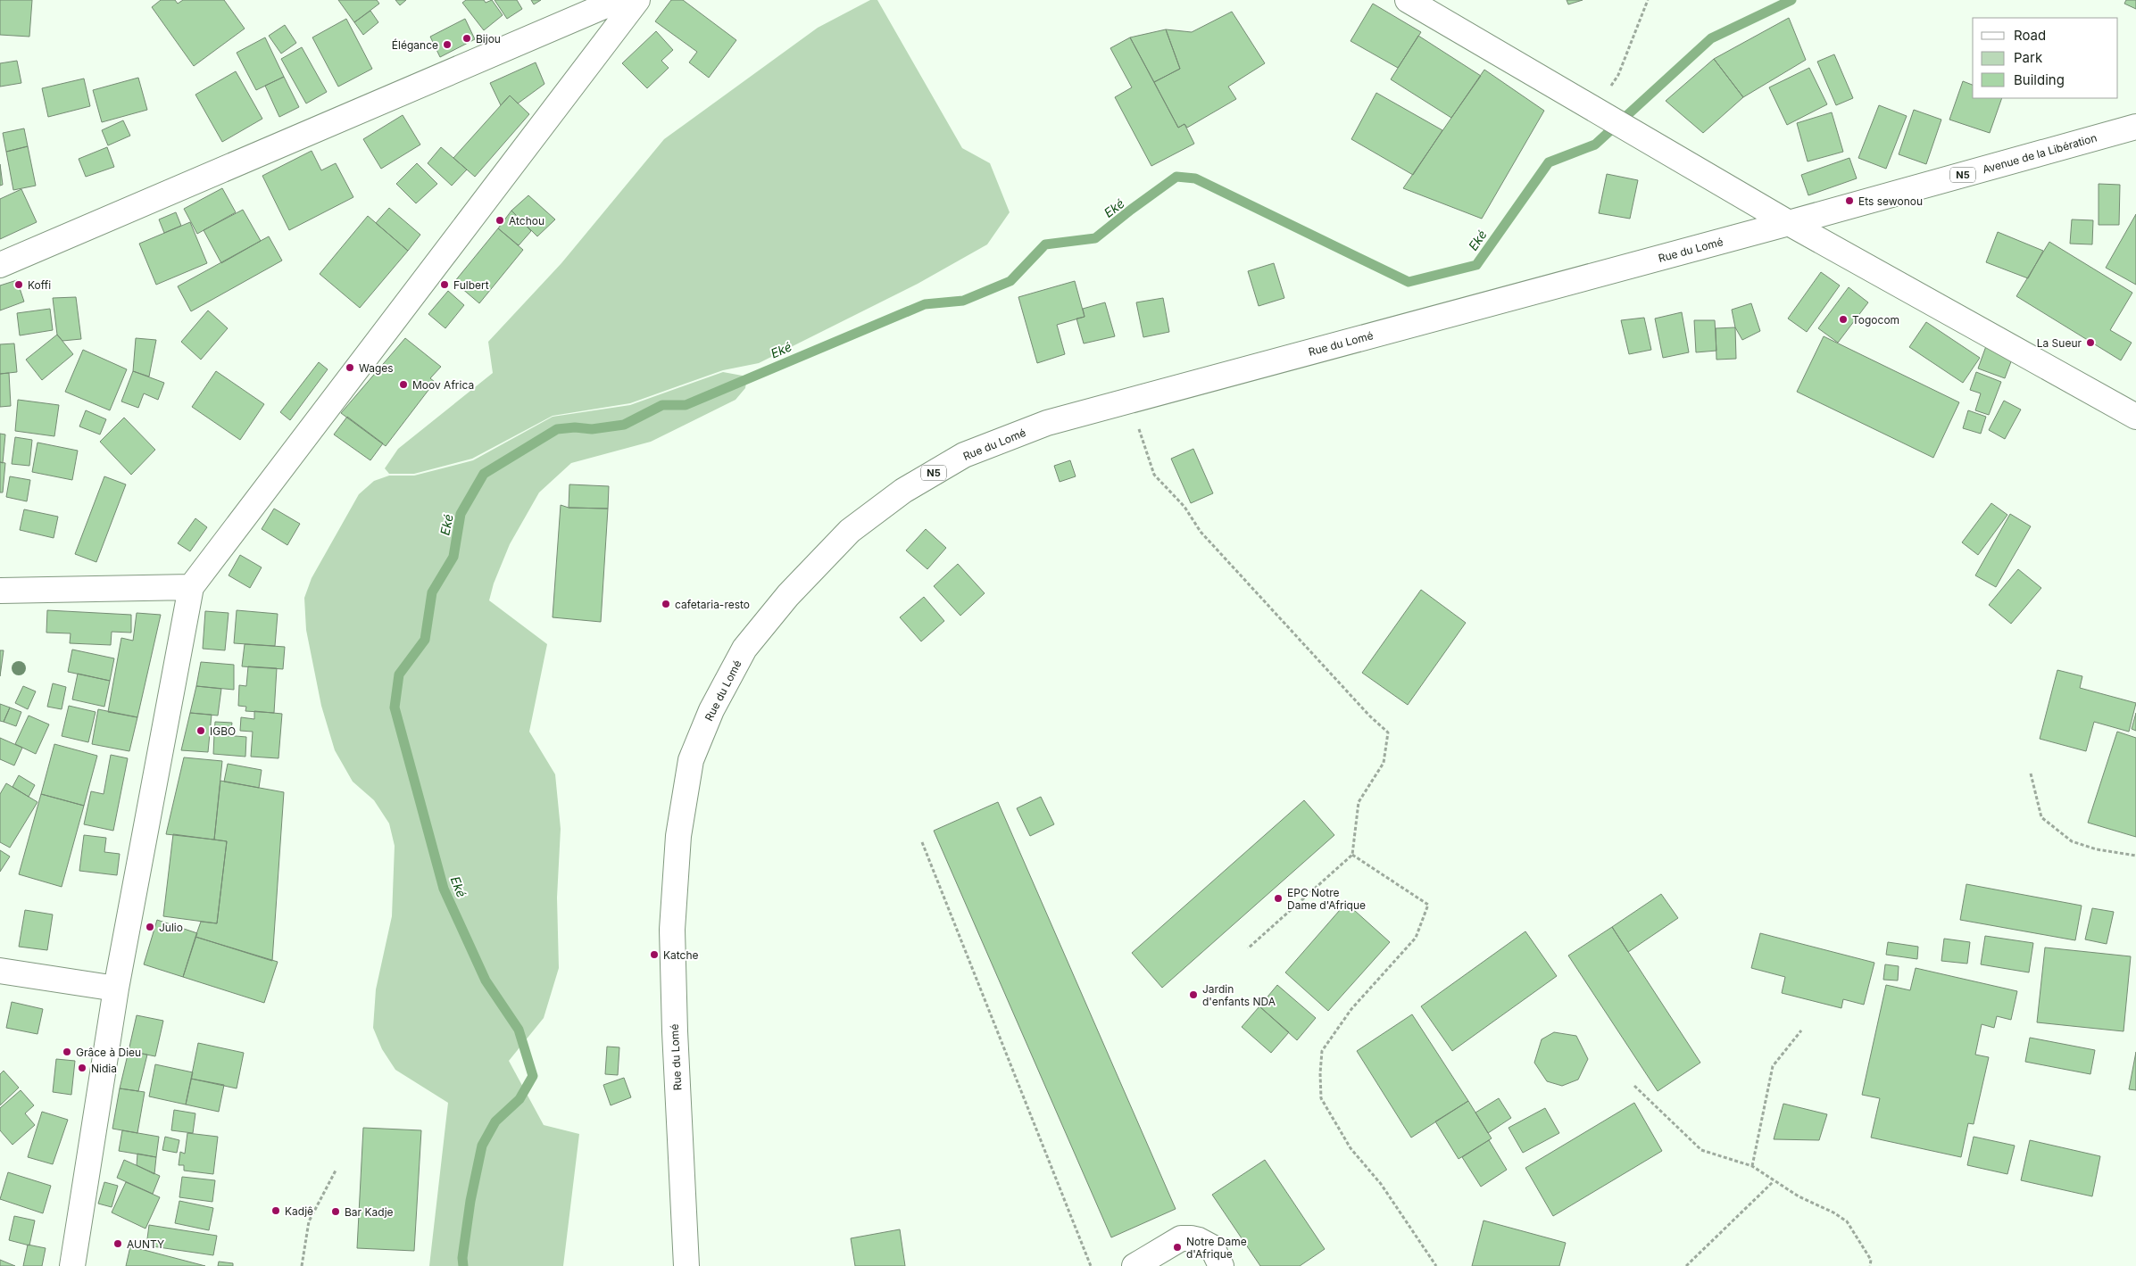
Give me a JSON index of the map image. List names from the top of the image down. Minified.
{"streets":{"street":["Avenue de la Libération","N5","Rue du Lomé"]},"crossings":[["Avenue de la Libération","Rue du Lomé"]],"water":["Eké"],"places":["Bijou","Élégance","Ets sewonou","Atchou","Koffi","Fulbert","Togocom","La Sueur","Wages","Moov Africa","cafetaria-resto","IGBO","EPC Notre Dame d'Afrique","Julio","Katche","Jardin d'enfants NDA","Grâce à Dieu","Nidia","Kadjê","Bar Kadje","AUNTY","Notre Dame d'Afrique"],"legend":["Road","Park","Building"]}
